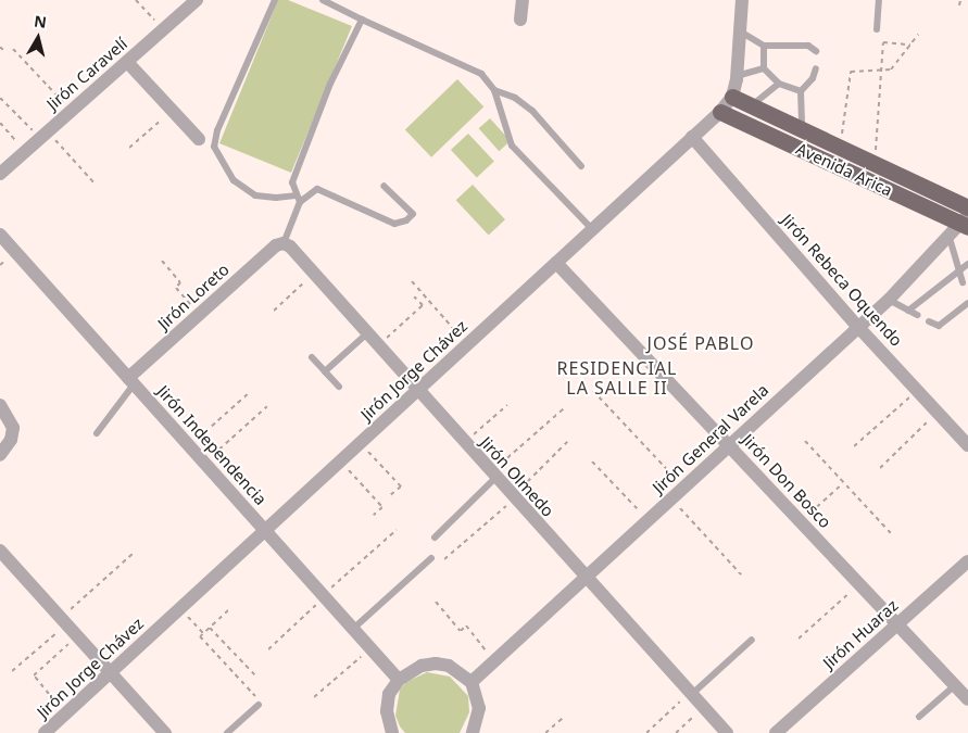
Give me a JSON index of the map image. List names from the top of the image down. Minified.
{"streets":{"main road":["Avenida Arica"],"street":["Jirón Caravelí","Jirón Rebeca Oquendo","Jirón Loreto","Jirón Jorge Chávez","Jirón General Varela","Jirón Independencia","Jirón Olmedo","Jirón Don Bosco","Jirón Huaraz"]},"crossings":[["Avenida Arica","Jirón Jorge Chávez"],["Avenida Arica","Jirón General Varela"],["Jirón Rebeca Oquendo","Jirón Jorge Chávez"],["Jirón Rebeca Oquendo","Jirón General Varela"],["Jirón Loreto","Jirón Independencia"],["Jirón Loreto","Jirón Olmedo"],["Jirón Jorge Chávez","Jirón Independencia"],["Jirón Jorge Chávez","Jirón Olmedo"],["Jirón Jorge Chávez","Jirón Don Bosco"],["Jirón General Varela","Jirón Olmedo"],["Jirón General Varela","Jirón Don Bosco"],["Jirón Don Bosco","Jirón Huaraz"]],"districts":["JOSÉ PABLO","RESIDENCIAL LA SALLE II"],"north":"top"}
